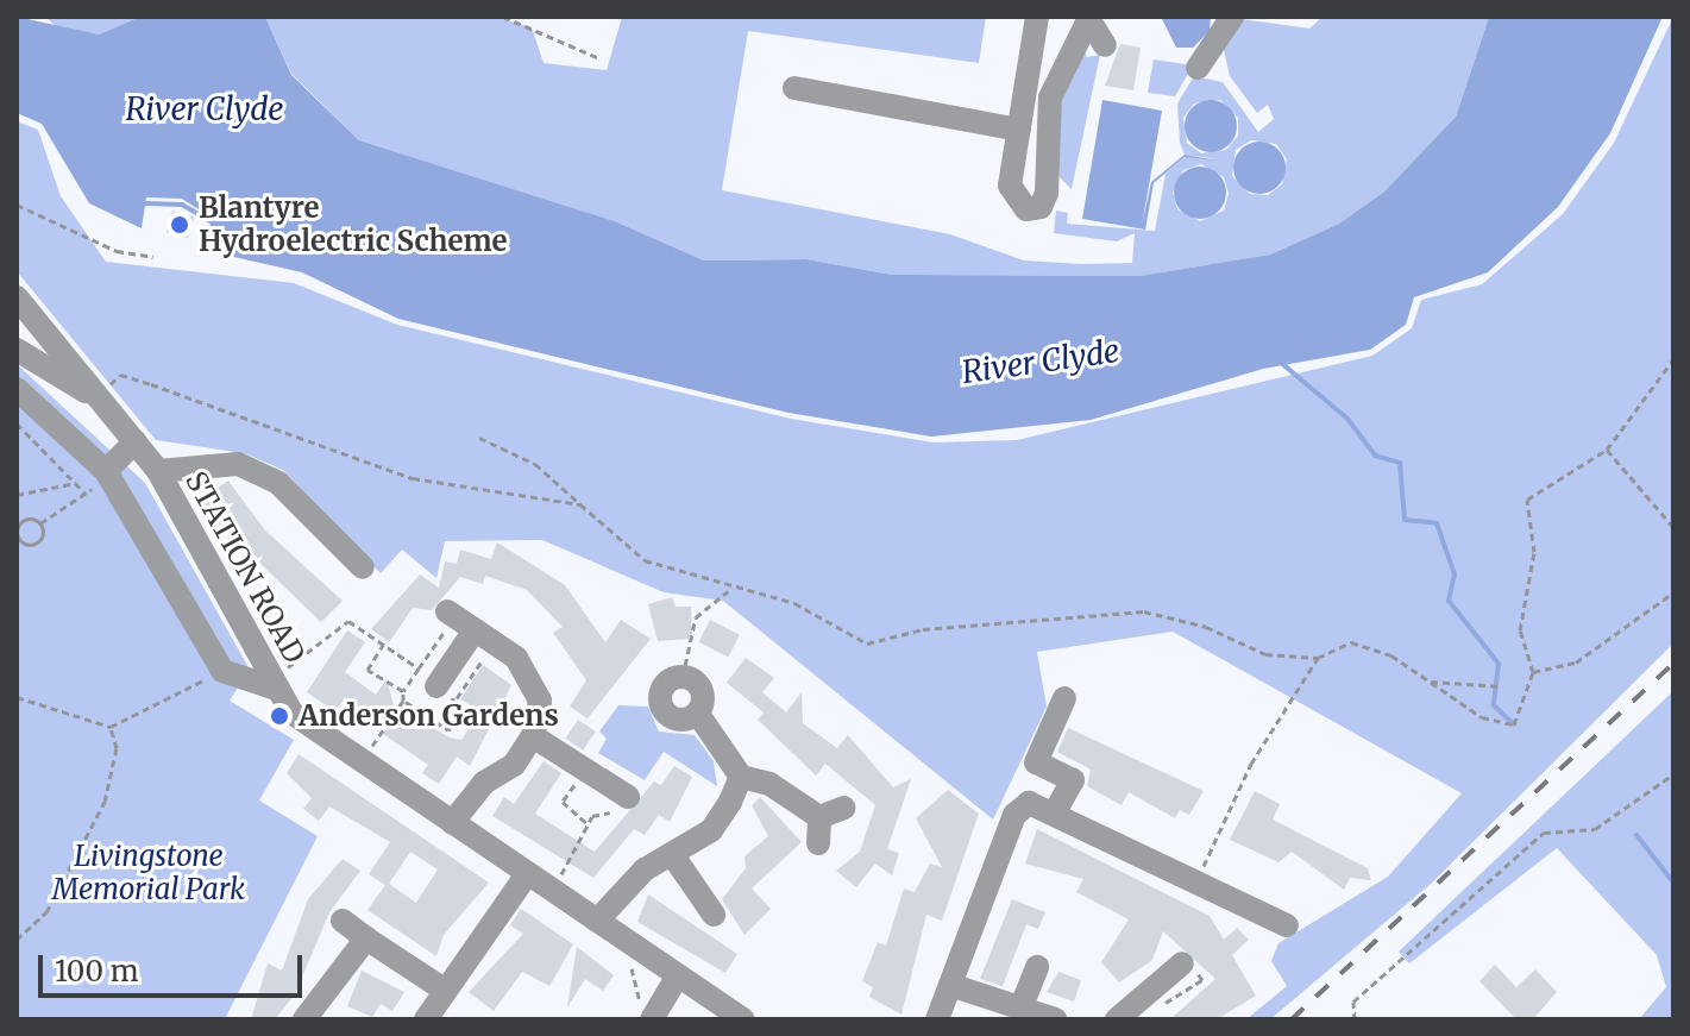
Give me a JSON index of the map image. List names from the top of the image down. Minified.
{"streets":{"street":["STATION ROAD"]},"water":["River Clyde"],"parks":["Livingstone Memorial Park"],"places":["Blantyre Hydroelectric Scheme","Anderson Gardens"],"scale_bar":"100 m"}
